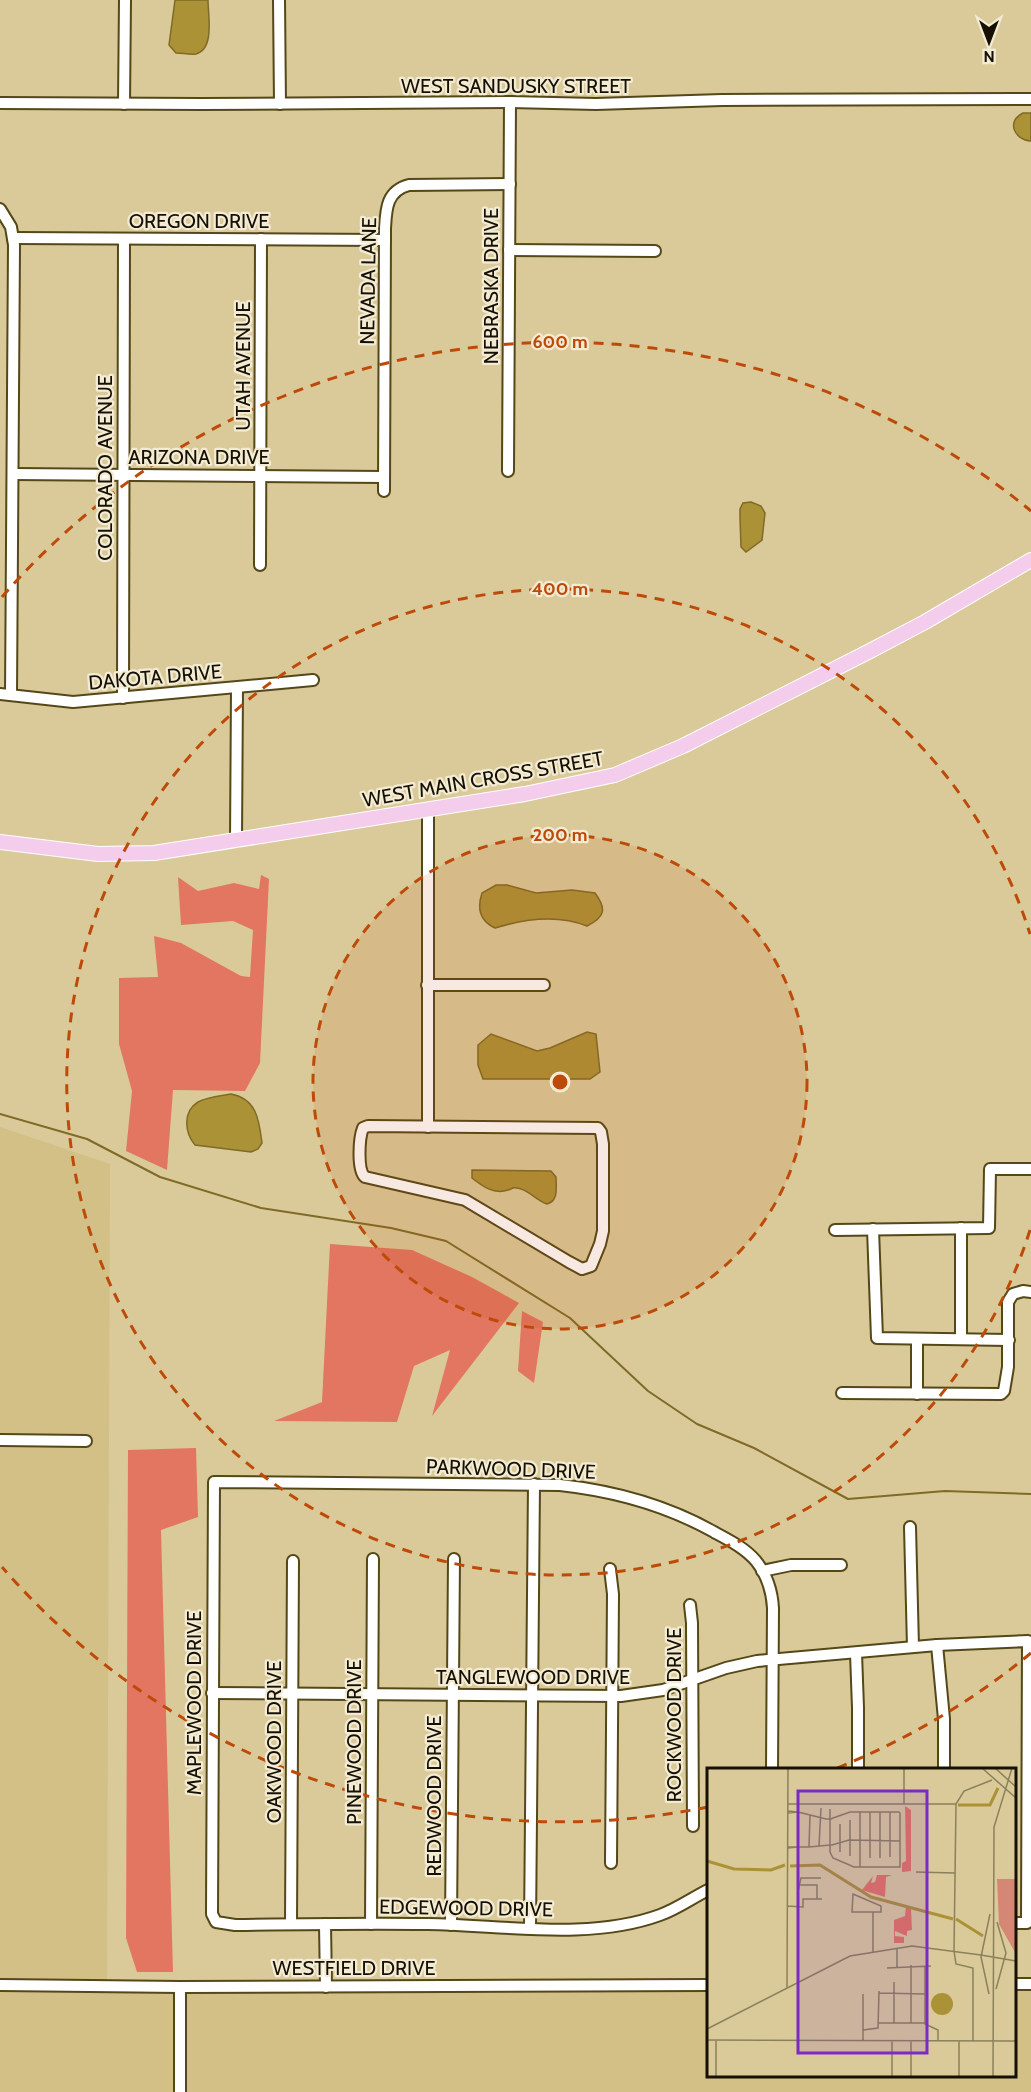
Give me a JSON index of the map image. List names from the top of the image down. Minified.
{"streets":{"main road":["WEST MAIN CROSS STREET"],"street":["WEST SANDUSKY STREET","OREGON DRIVE","NEVADA LANE","NEBRASKA DRIVE","UTAH AVENUE","ARIZONA DRIVE","COLORADO AVENUE","DAKOTA DRIVE","PARKWOOD DRIVE","TANGLEWOOD DRIVE","MAPLEWOOD DRIVE","ROCKWOOD DRIVE","OAKWOOD DRIVE","PINEWOOD DRIVE","REDWOOD DRIVE","EDGEWOOD DRIVE","WESTFIELD DRIVE"]},"crossings":[["WEST SANDUSKY STREET","NEBRASKA DRIVE"],["OREGON DRIVE","NEVADA LANE"],["OREGON DRIVE","UTAH AVENUE"],["OREGON DRIVE","COLORADO AVENUE"],["NEVADA LANE","NEBRASKA DRIVE"],["NEVADA LANE","ARIZONA DRIVE"],["UTAH AVENUE","ARIZONA DRIVE"],["ARIZONA DRIVE","COLORADO AVENUE"],["COLORADO AVENUE","DAKOTA DRIVE"],["PARKWOOD DRIVE","TANGLEWOOD DRIVE"],["PARKWOOD DRIVE","MAPLEWOOD DRIVE"],["TANGLEWOOD DRIVE","MAPLEWOOD DRIVE"],["TANGLEWOOD DRIVE","ROCKWOOD DRIVE"],["TANGLEWOOD DRIVE","OAKWOOD DRIVE"],["TANGLEWOOD DRIVE","PINEWOOD DRIVE"],["TANGLEWOOD DRIVE","REDWOOD DRIVE"],["MAPLEWOOD DRIVE","EDGEWOOD DRIVE"],["OAKWOOD DRIVE","EDGEWOOD DRIVE"],["PINEWOOD DRIVE","EDGEWOOD DRIVE"],["REDWOOD DRIVE","EDGEWOOD DRIVE"]],"north":"bottom","rings":["600 m","400 m","200 m"]}
